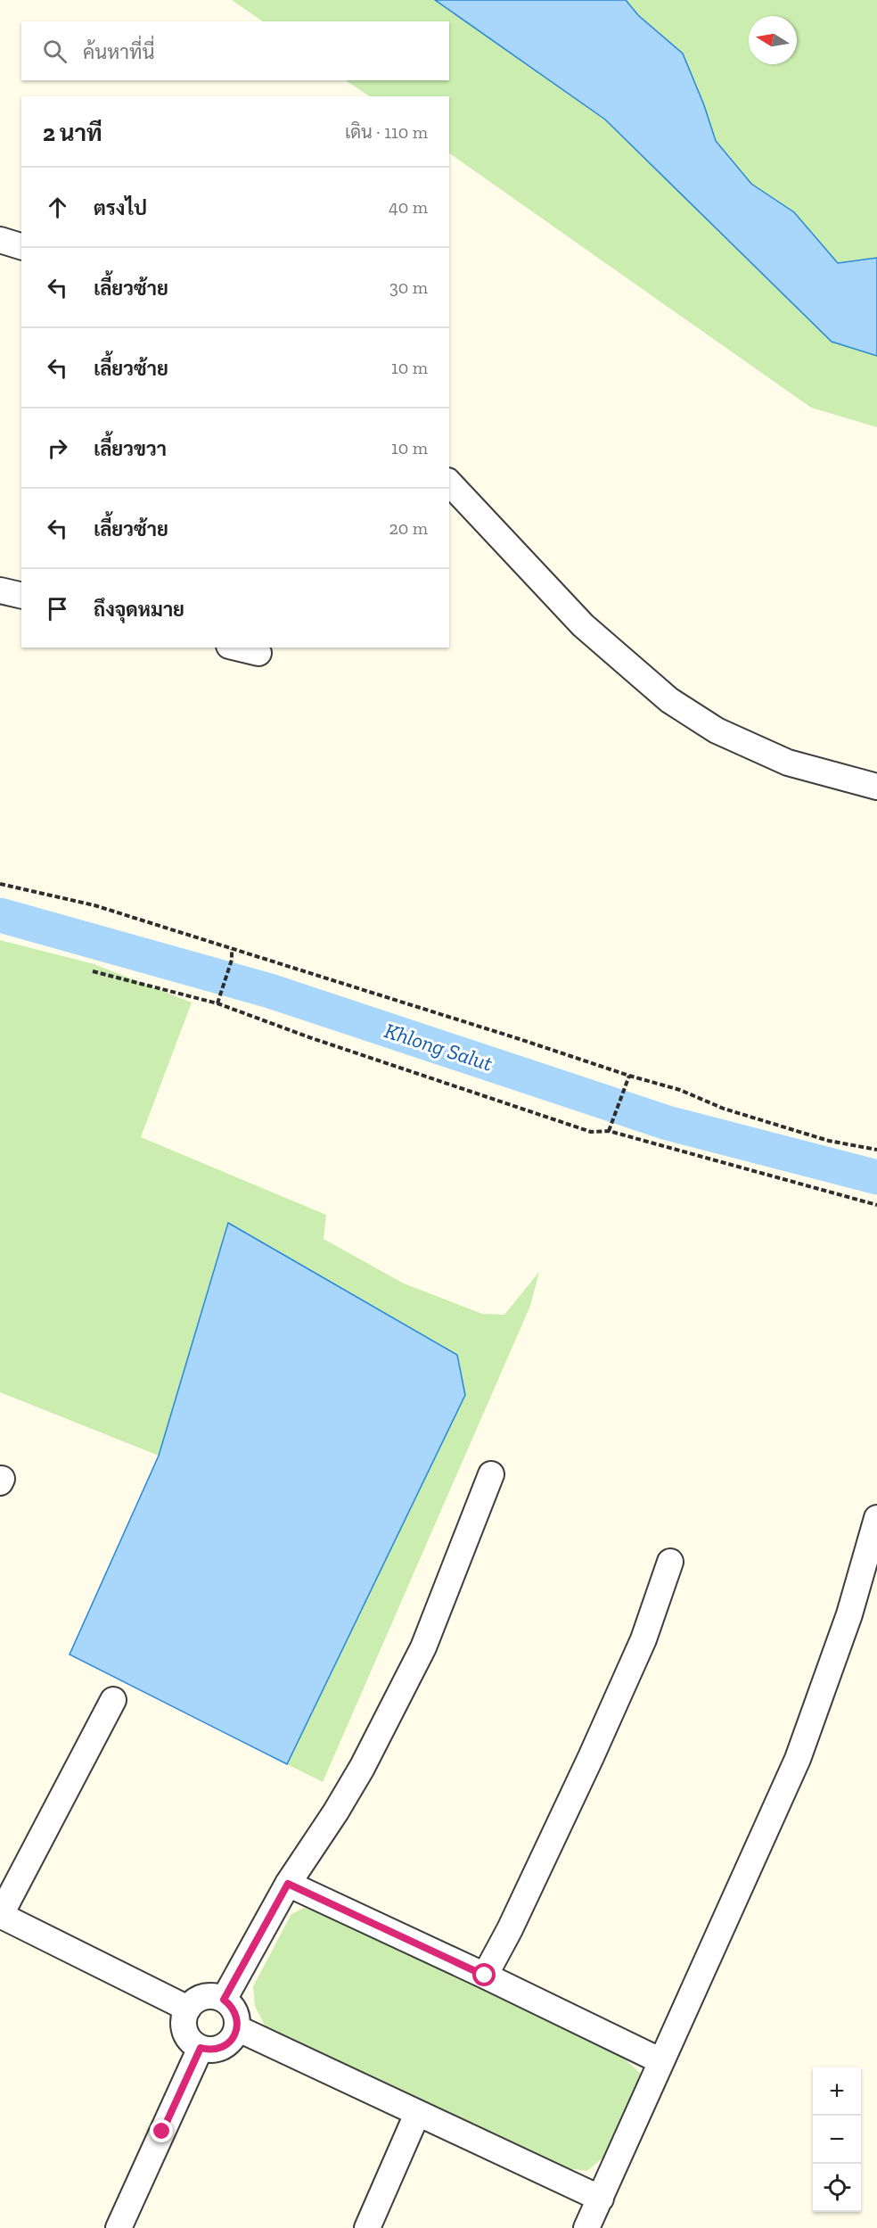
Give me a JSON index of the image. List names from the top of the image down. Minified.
{"water":["Khlong Salut"],"north":"left","page":{"search":"ค้นหาที่นี่","heading":["2 นาที","เดิน · 110 m"],"list":[["ตรงไป","40 m"],["เลี้ยวซ้าย","30 m"],["เลี้ยวซ้าย","10 m"],["เลี้ยวขวา","10 m"],["เลี้ยวซ้าย","20 m"],"ถึงจุดหมาย"],"map_buttons":["+","−"]}}
